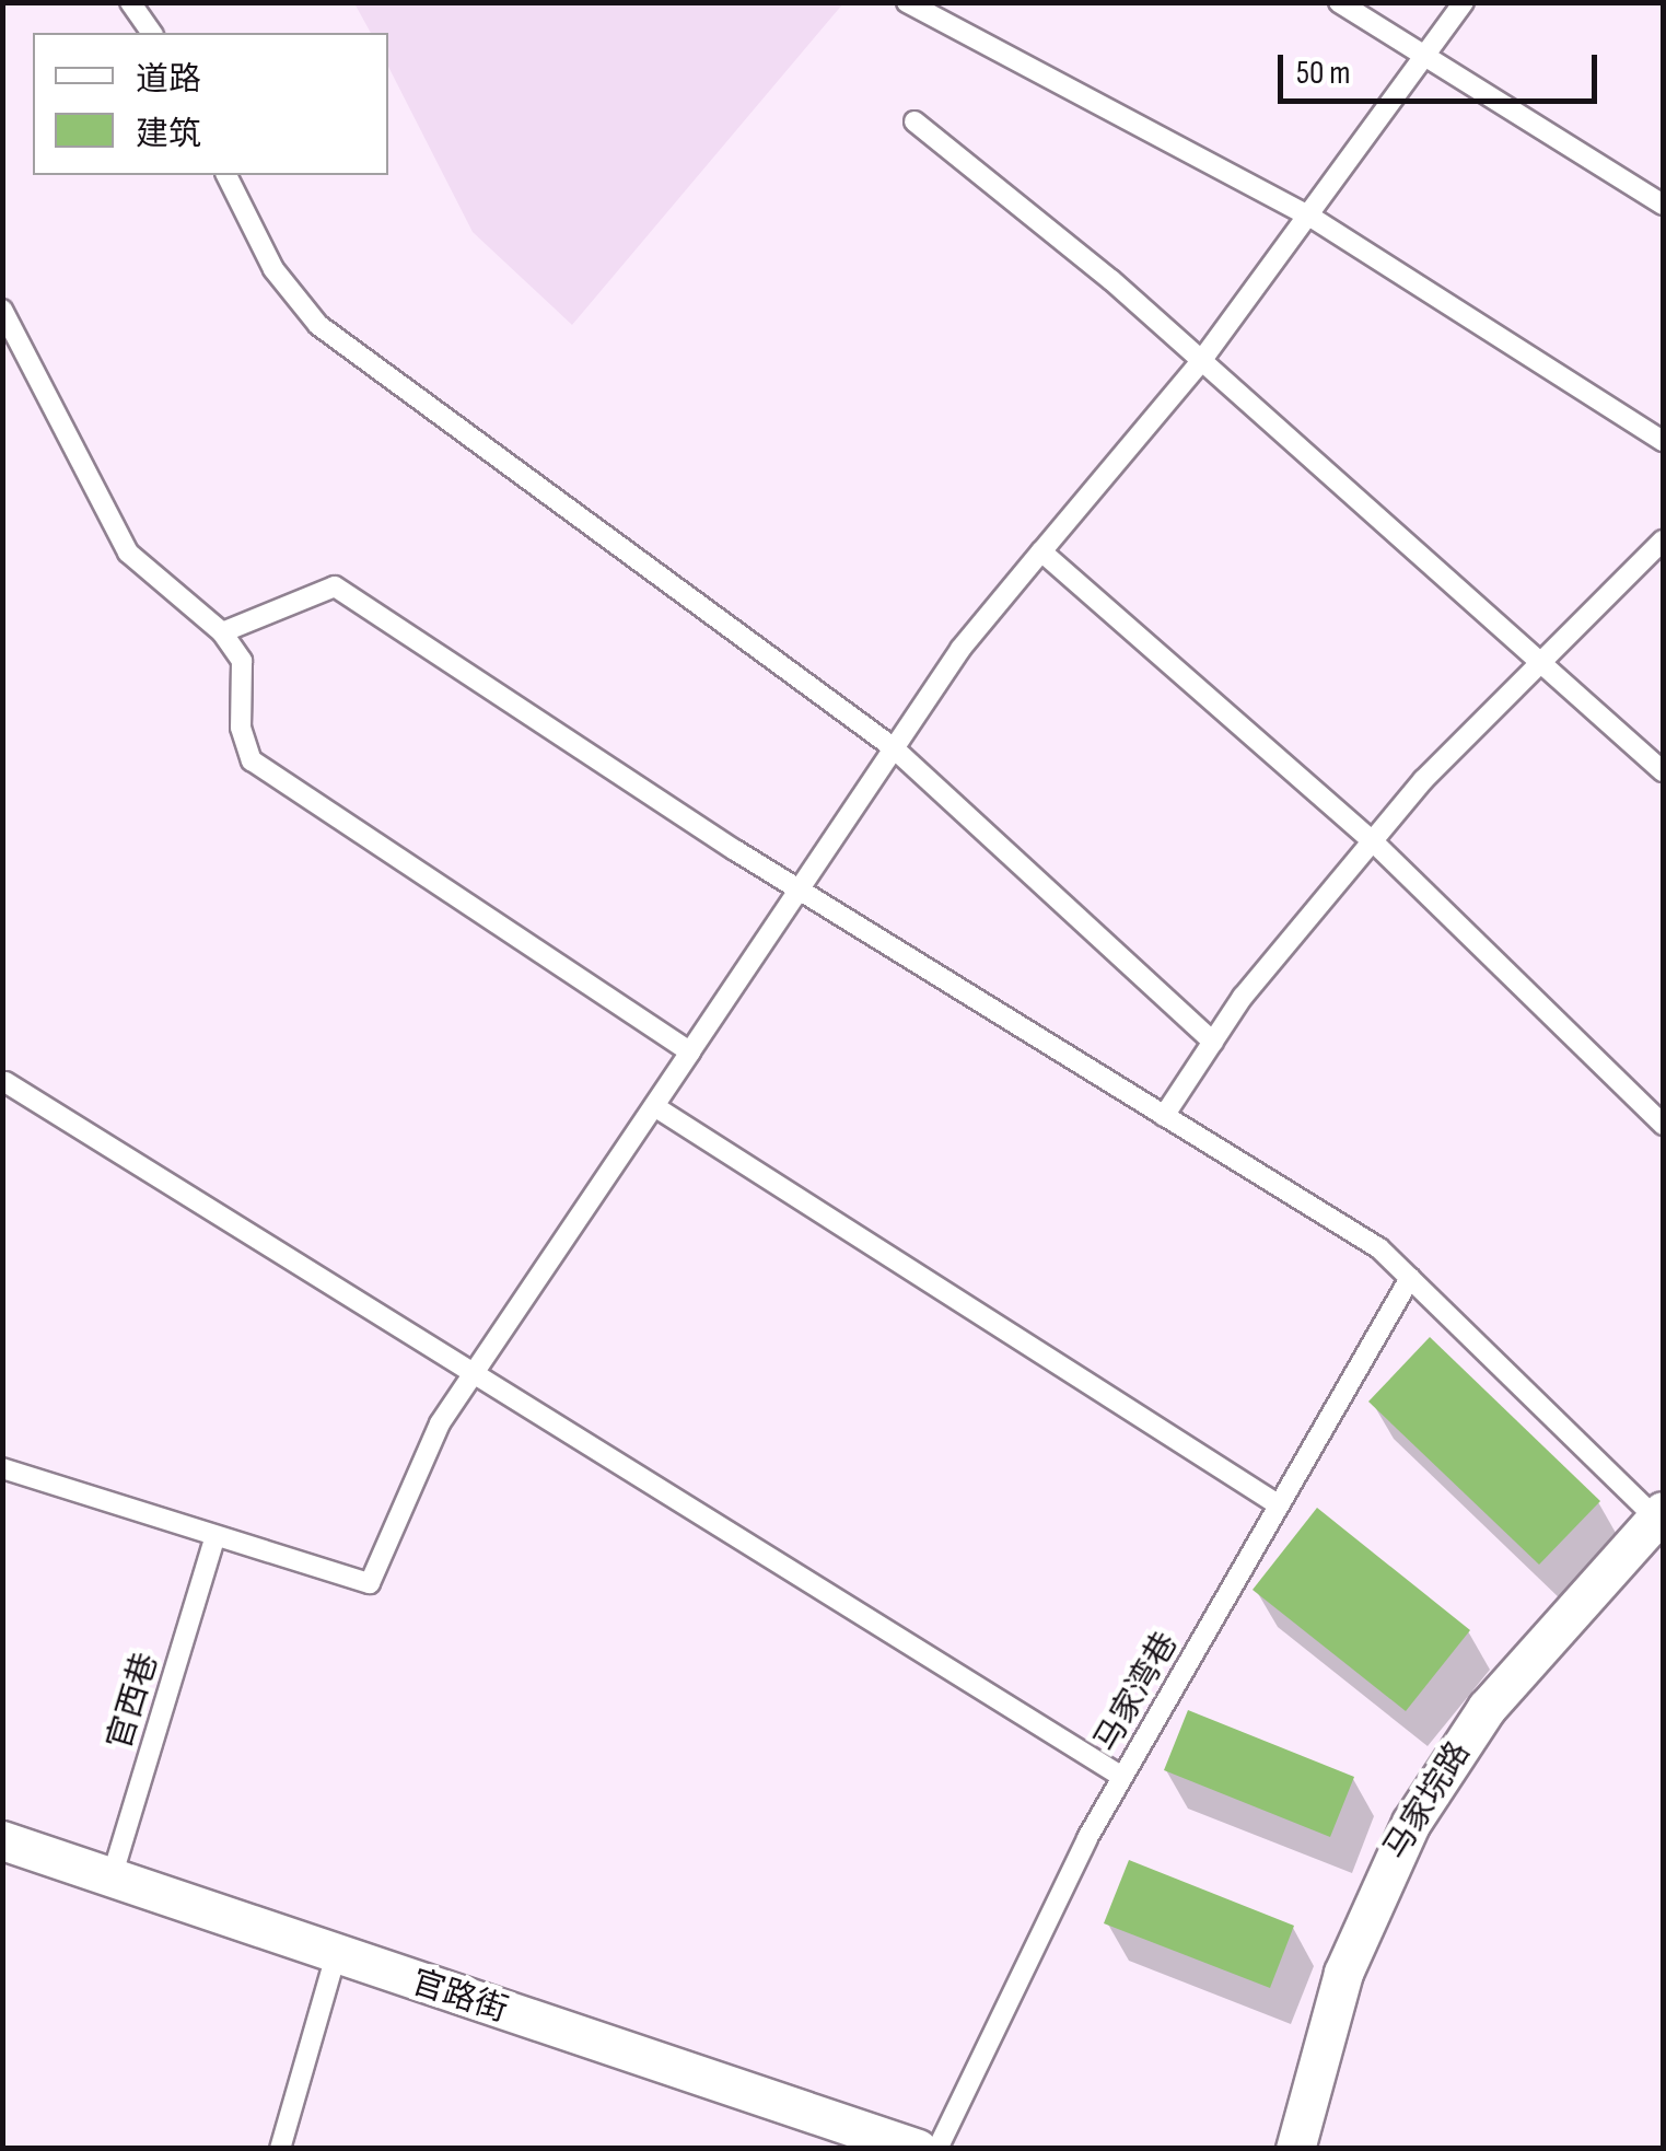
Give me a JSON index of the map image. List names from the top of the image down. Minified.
{"streets":{"street":["马家垸路","官路街"],"lane":["马家湾巷","官西巷"]},"crossings":[["官西巷","官路街"]],"legend":["道路","建筑"],"scale_bar":"50 m"}
